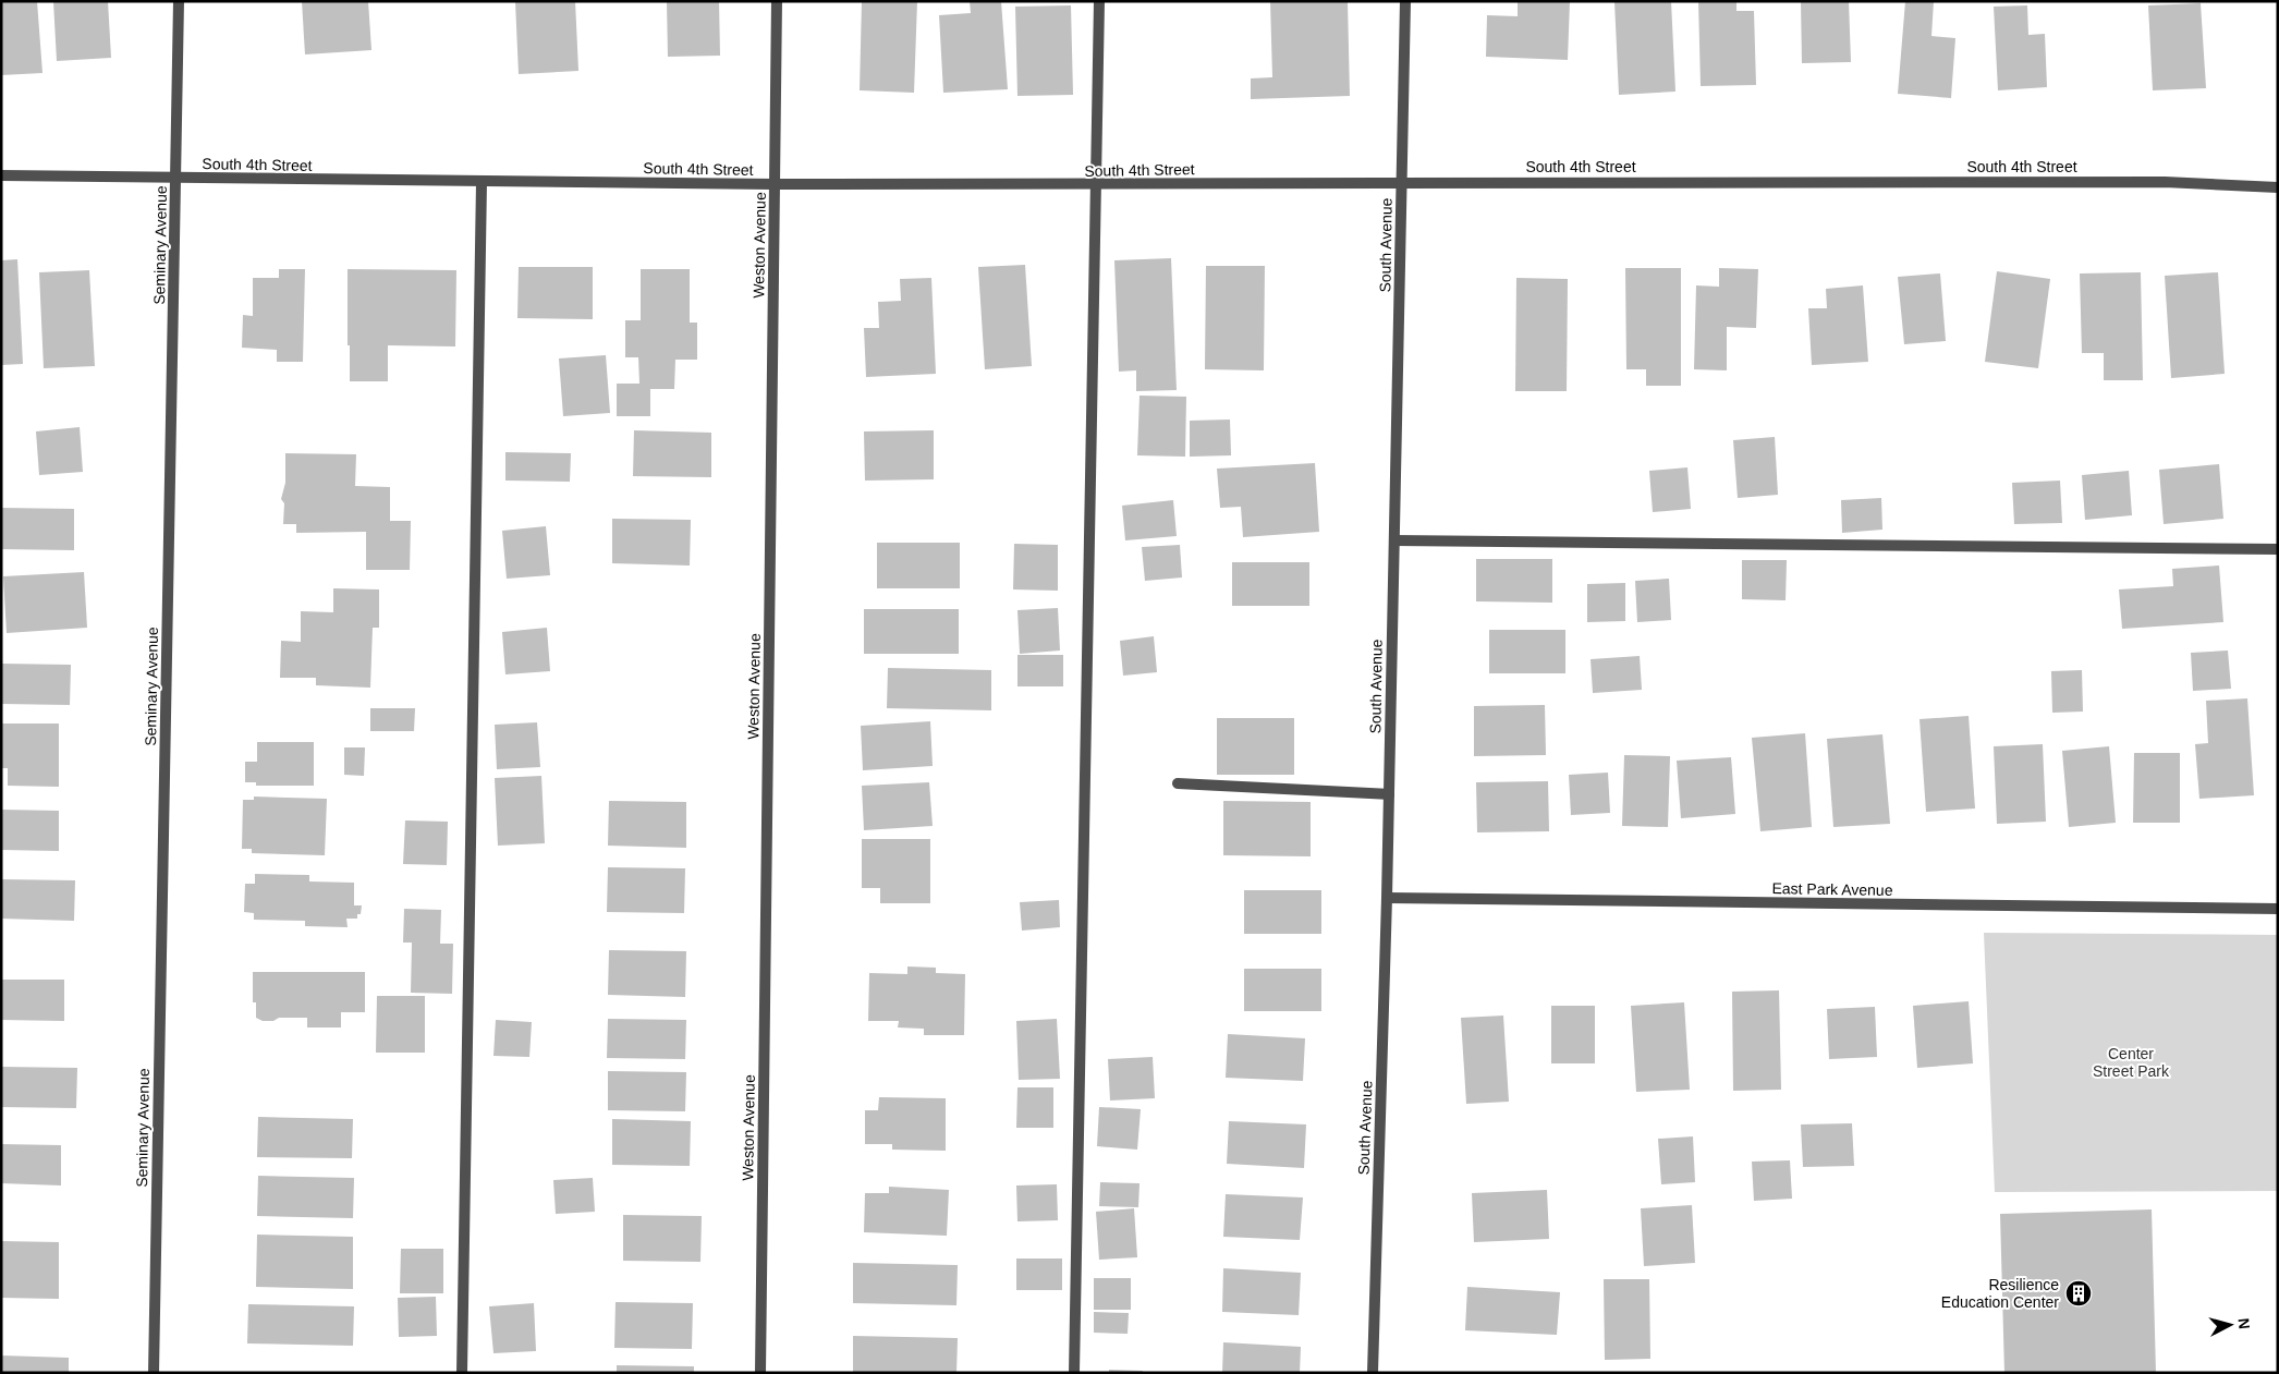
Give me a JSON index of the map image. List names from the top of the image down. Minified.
{"streets":{"street":["South 4th Street","Seminary Avenue","Weston Avenue","South Avenue","East Park Avenue"]},"crossings":[["South 4th Street","Seminary Avenue"],["South 4th Street","Weston Avenue"],["South 4th Street","South Avenue"],["South Avenue","East Park Avenue"]],"parks":["Center Street Park"],"places":{"building":["Resilience Education Center"]},"north":"right"}
